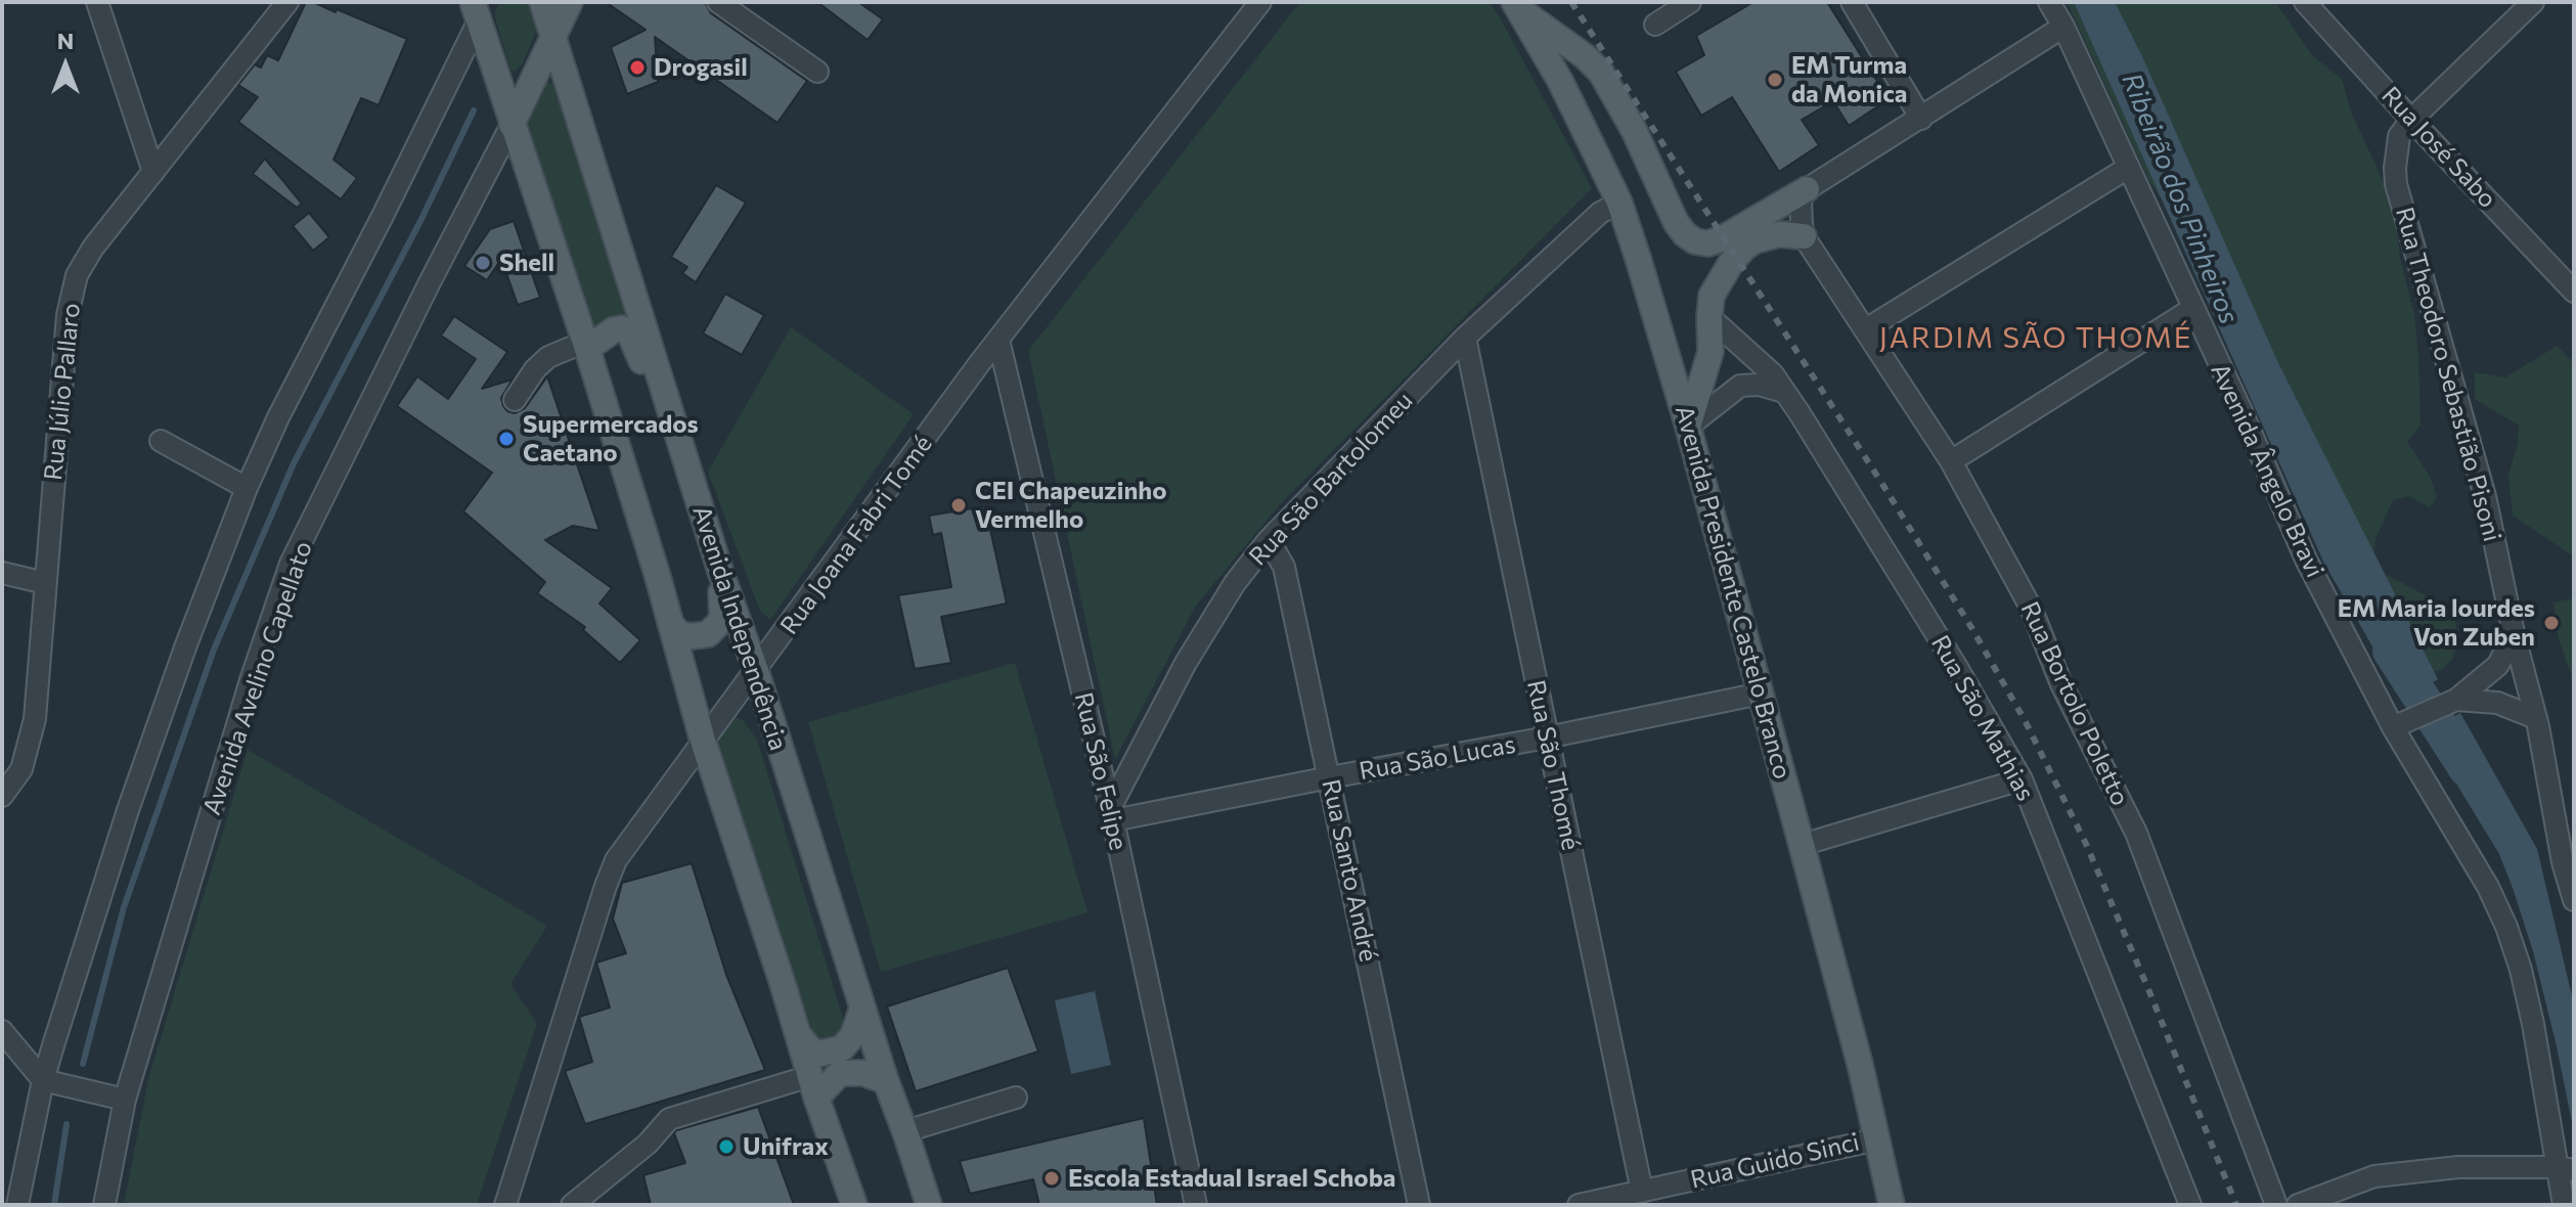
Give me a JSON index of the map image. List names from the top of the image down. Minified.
{"streets":{"main road":["Avenida Presidente Castelo Branco","Avenida Independência","Avenida Avelino Capellato"],"street":["Rua José Sabo","Rua Theodoro Sebastião Pisoni","Rua Júlio Pallaro","Avenida Ângelo Bravi","Rua São Bartolomeu","Rua Joana Fabri Tomé","Rua Bortolo Poletto","Rua São Mathias","Rua São Lucas","Rua São Thomé","Rua São Felipe","Rua Santo André","Rua Guido Sinci"]},"crossings":[["Rua José Sabo","Rua Theodoro Sebastião Pisoni"],["Rua São Bartolomeu","Avenida Presidente Castelo Branco"],["Rua São Bartolomeu","Rua São Lucas"],["Rua São Bartolomeu","Rua São Thomé"],["Rua São Bartolomeu","Rua São Felipe"],["Rua São Bartolomeu","Rua Santo André"],["Rua Joana Fabri Tomé","Avenida Independência"],["Rua Joana Fabri Tomé","Rua São Felipe"],["Avenida Presidente Castelo Branco","Rua São Lucas"],["Avenida Presidente Castelo Branco","Rua Guido Sinci"],["Avenida Independência","Avenida Avelino Capellato"],["Rua São Lucas","Rua São Thomé"],["Rua São Lucas","Rua São Felipe"],["Rua São Lucas","Rua Santo André"],["Rua São Thomé","Rua Guido Sinci"]],"districts":["JARDIM SÃO THOMÉ"],"water":["Ribeirão dos Pinheiros"],"places":["Drogasil","EM Turma da Monica","Shell","Supermercados Caetano","CEI Chapeuzinho Vermelho","EM Maria lourdes Von Zuben","Unifrax","Escola Estadual Israel Schoba"],"north":"top"}
